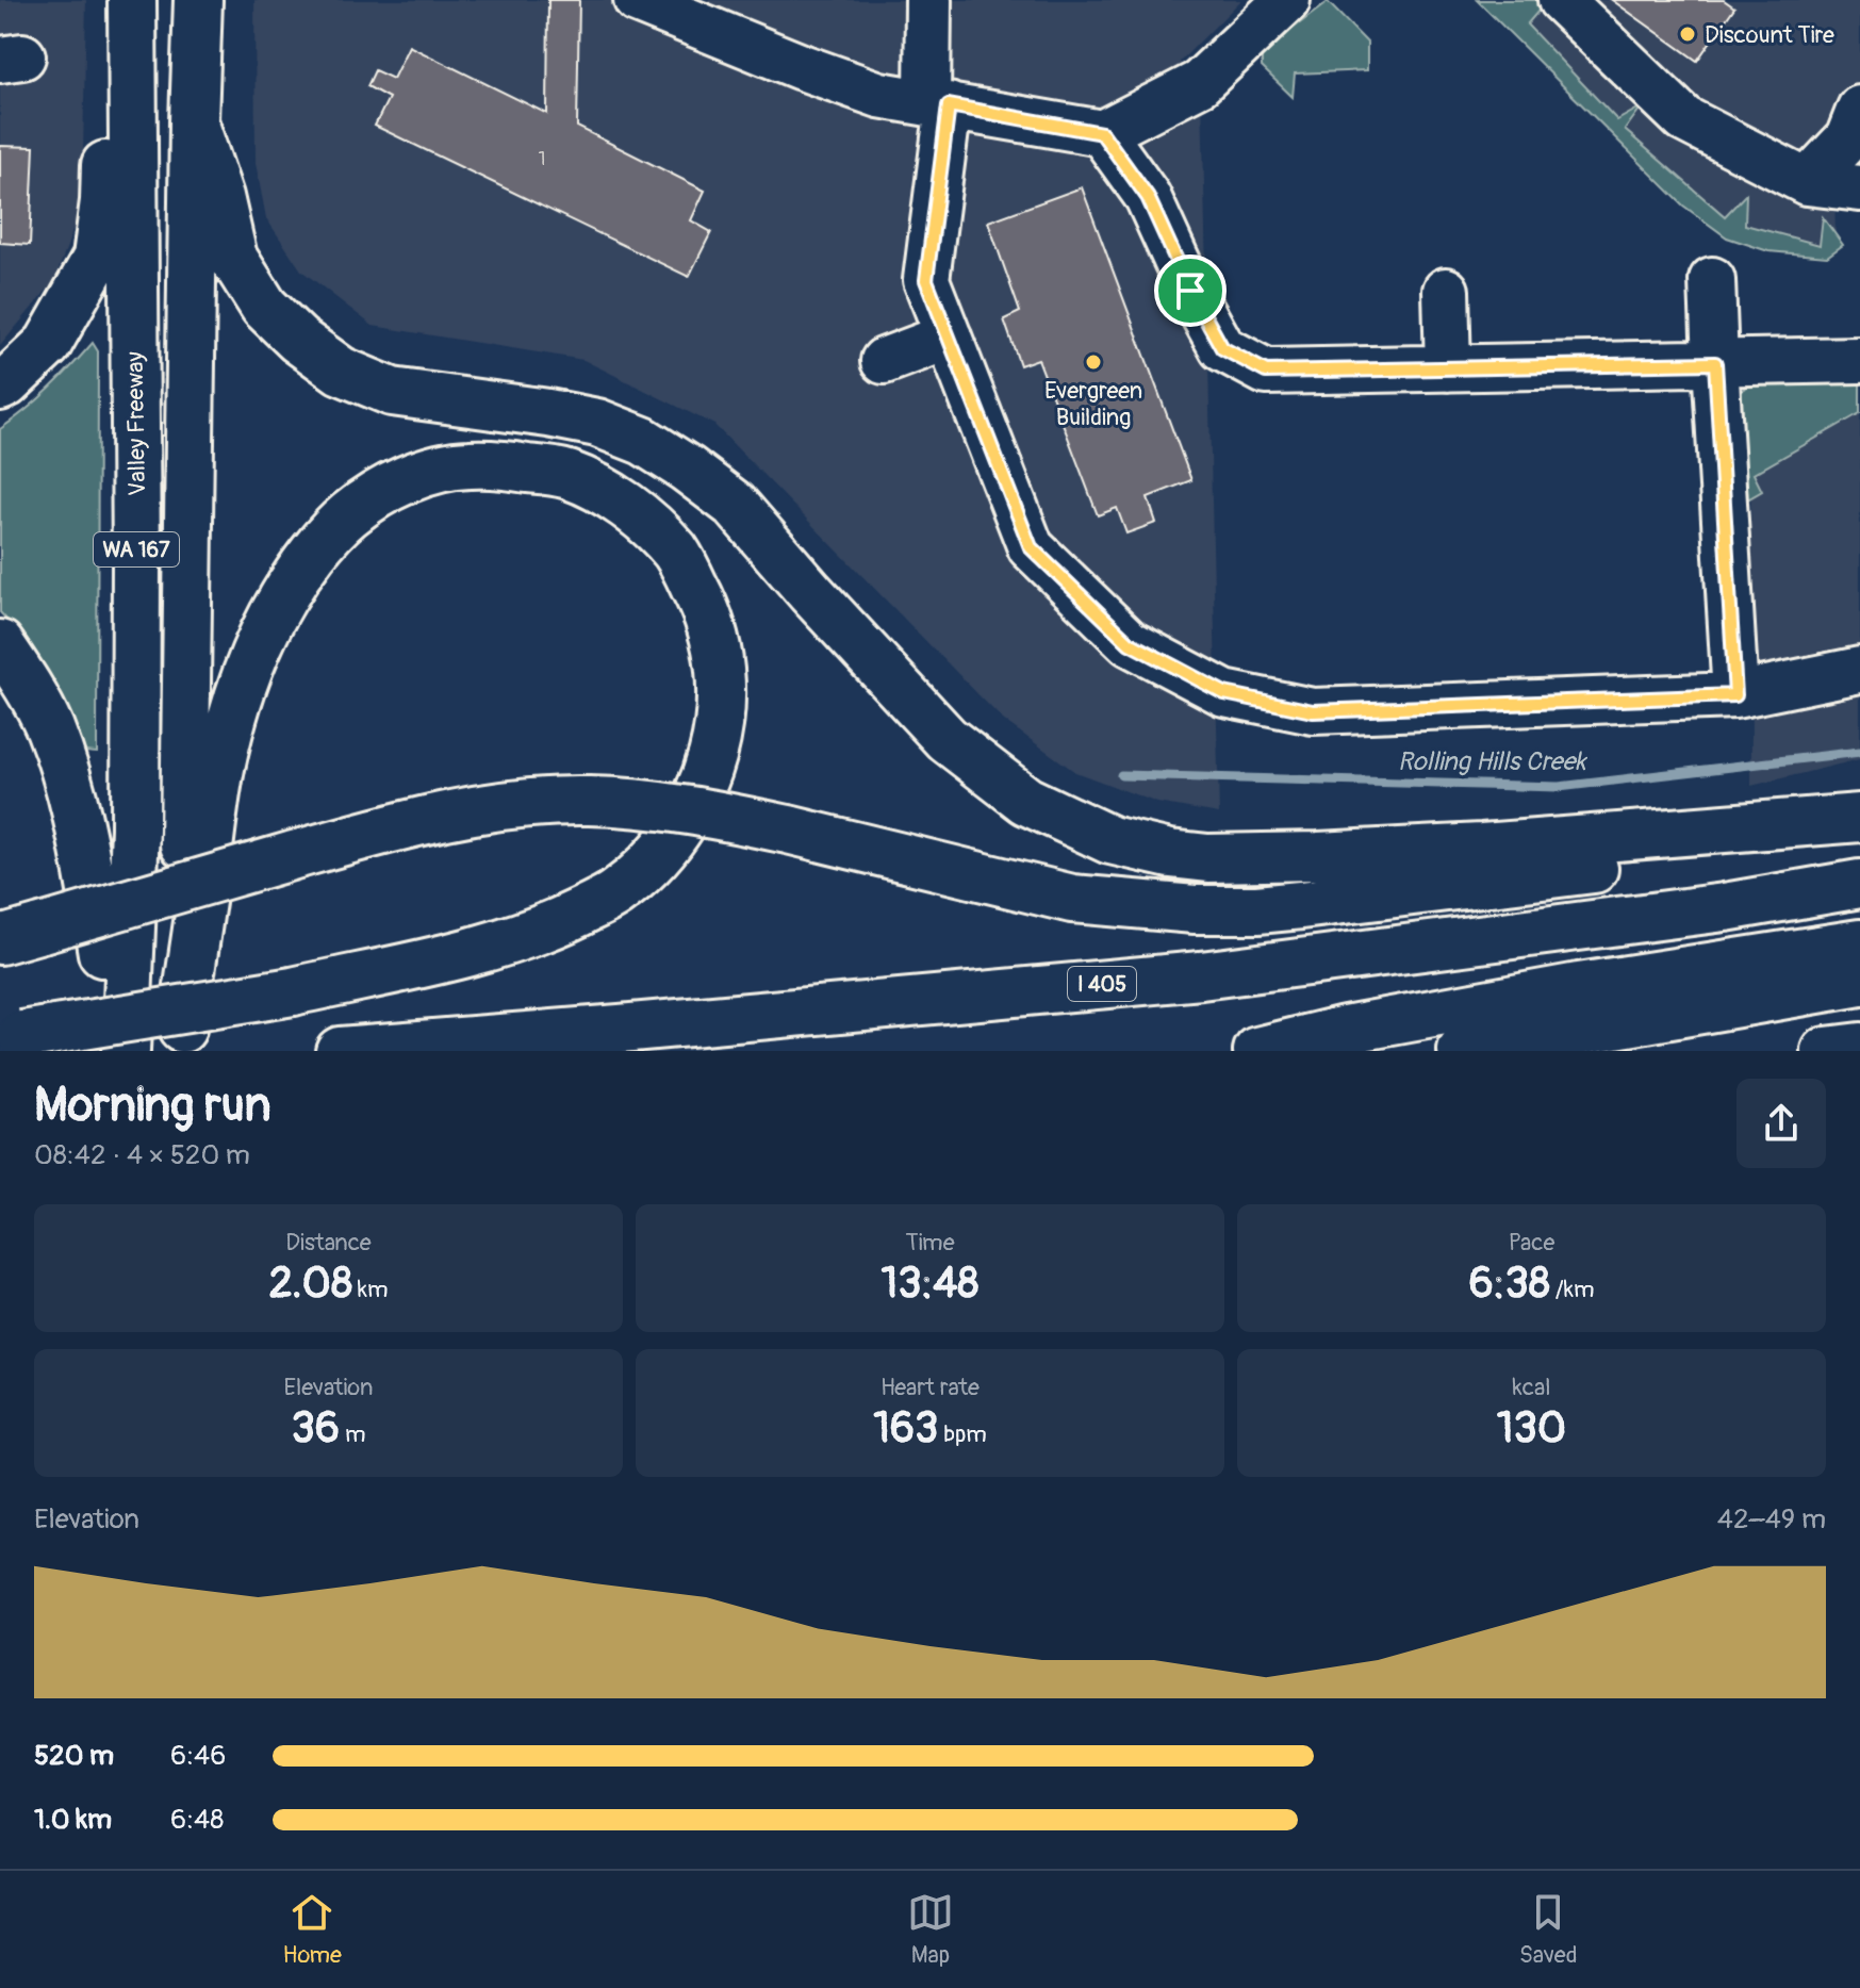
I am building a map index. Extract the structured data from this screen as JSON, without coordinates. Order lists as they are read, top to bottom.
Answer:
{
  "streets": {
    "highway": ["Valley Freeway", "WA 167", "I 405"]
  },
  "water": ["Rolling Hills Creek"],
  "places": ["Discount Tire", "Evergreen Building"],
  "house_numbers": ["1"],
  "page": {
    "heading": ["Morning run", "08:42 · 4 × 520 m"],
    "stats": [
      ["Distance", "2.08 km"],
      ["Time", "13:48"],
      ["Pace", "6:38 /km"],
      ["Elevation", "36 m"],
      ["Heart rate", "163 bpm"],
      ["kcal", "130"]
    ],
    "chart": ["Elevation", "42–49 m"],
    "list": [
      {
        "name": "520 m",
        "note": "6:46"
      },
      {
        "name": "1.0 km",
        "note": "6:48"
      }
    ],
    "tabs": ["Home", "Map", "Saved"]
  }
}
